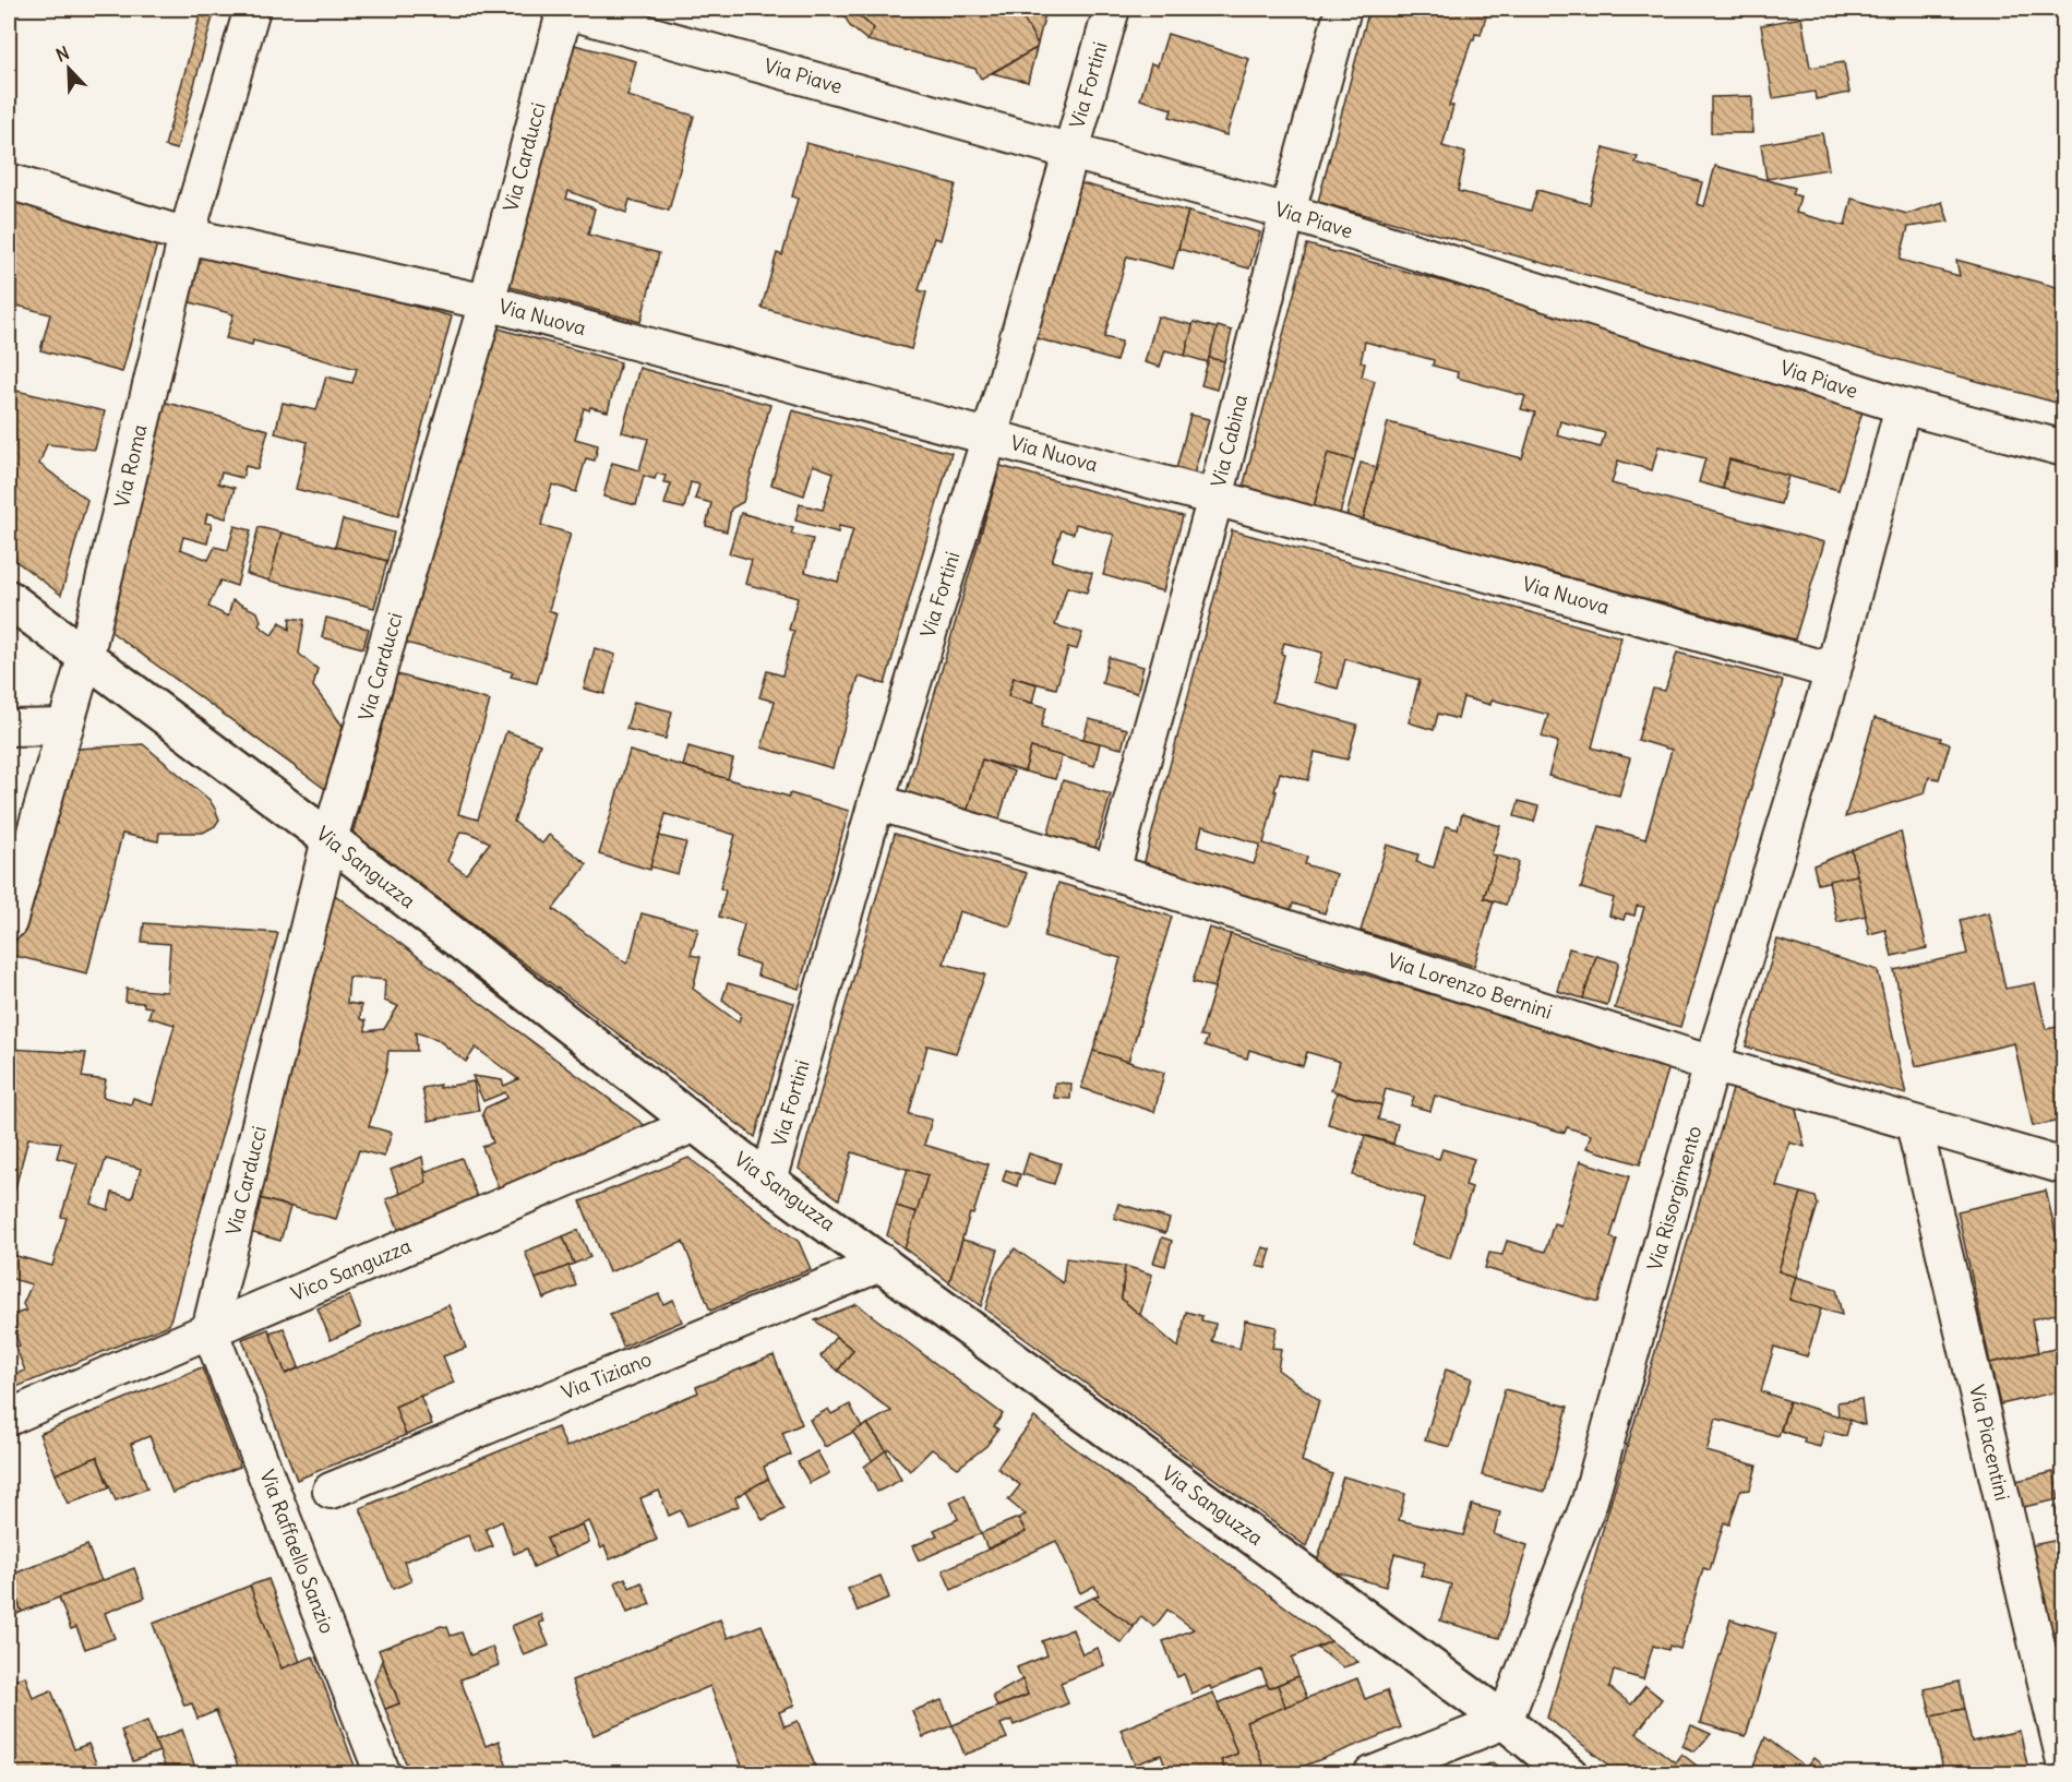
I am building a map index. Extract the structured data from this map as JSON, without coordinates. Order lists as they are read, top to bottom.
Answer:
{
  "streets": {
    "street": [
      "Via Piave",
      "Via Fortini",
      "Via Carducci",
      "Via Nuova",
      "Via Cabina",
      "Via Roma",
      "Via Sanguzza",
      "Via Lorenzo Bernini",
      "Via Risorgimento",
      "Vico Sanguzza",
      "Via Tiziano",
      "Via Piacentini",
      "Via Raffaello Sanzio"
    ]
  },
  "crossings": [
    ["Via Piave", "Via Fortini"],
    ["Via Piave", "Via Carducci"],
    ["Via Piave", "Via Cabina"],
    ["Via Fortini", "Via Nuova"],
    ["Via Fortini", "Via Sanguzza"],
    ["Via Fortini", "Via Lorenzo Bernini"],
    ["Via Carducci", "Via Nuova"],
    ["Via Carducci", "Via Sanguzza"],
    ["Via Carducci", "Vico Sanguzza"],
    ["Via Carducci", "Via Raffaello Sanzio"],
    ["Via Nuova", "Via Cabina"],
    ["Via Nuova", "Via Roma"],
    ["Via Nuova", "Via Risorgimento"],
    ["Via Cabina", "Via Lorenzo Bernini"],
    ["Via Roma", "Via Sanguzza"],
    ["Via Sanguzza", "Via Risorgimento"],
    ["Via Sanguzza", "Vico Sanguzza"],
    ["Via Sanguzza", "Via Tiziano"],
    ["Via Lorenzo Bernini", "Via Risorgimento"],
    ["Via Lorenzo Bernini", "Via Piacentini"],
    ["Vico Sanguzza", "Via Raffaello Sanzio"]
  ],
  "north": "top left"
}
